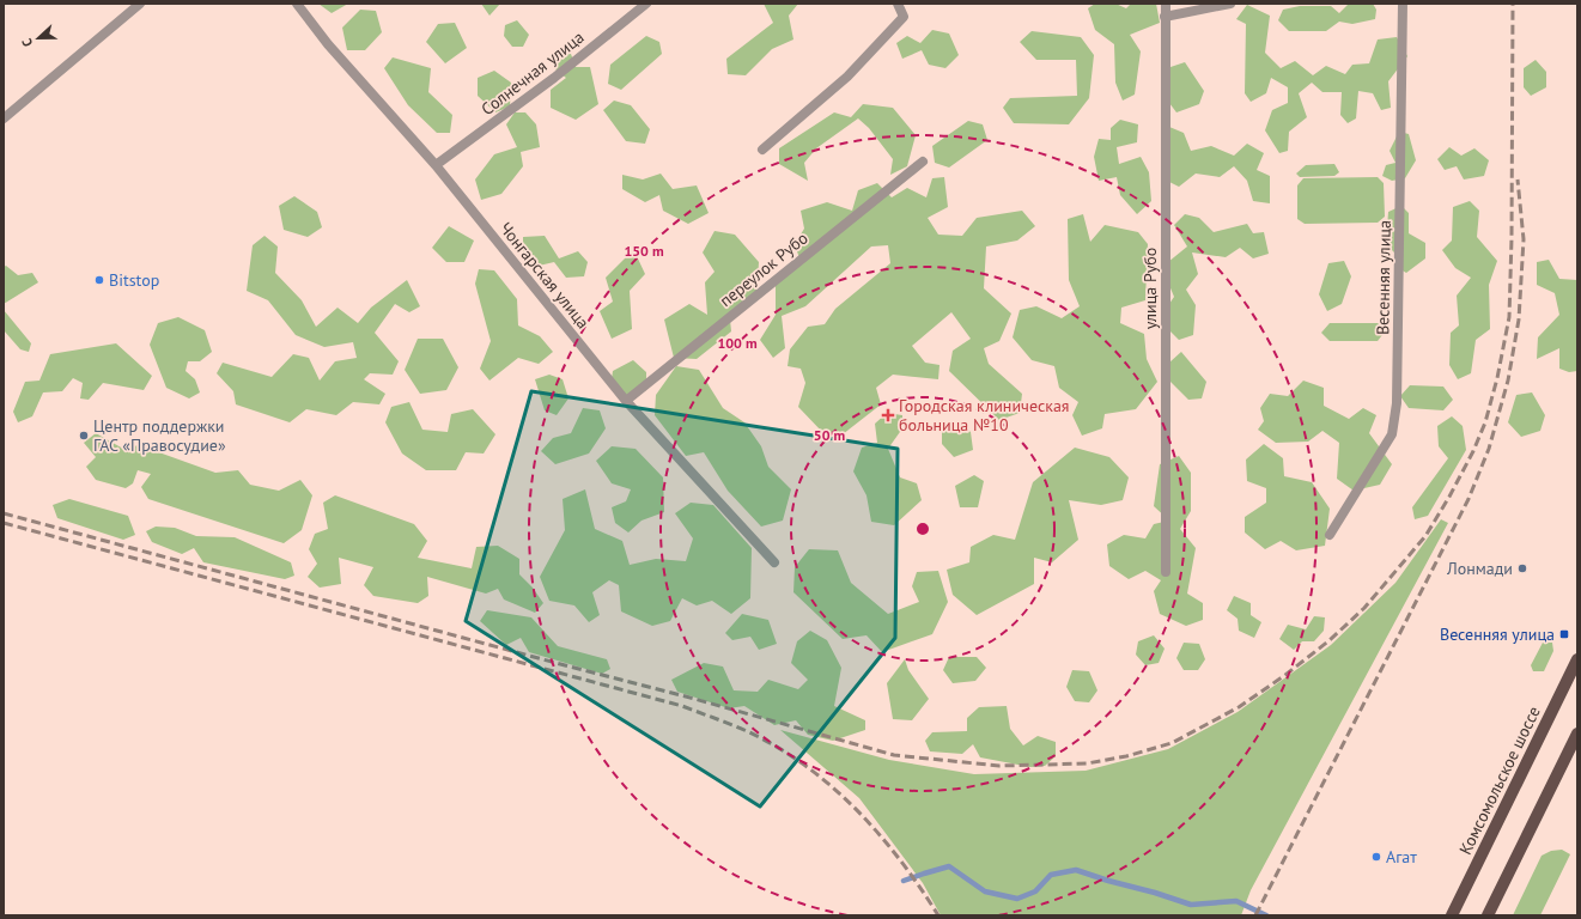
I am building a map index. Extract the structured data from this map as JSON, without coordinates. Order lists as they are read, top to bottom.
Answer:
{
  "streets": {
    "main road": ["Комсомольское шоссе"],
    "street": [
      "Солнечная улица",
      "переулок Рубо",
      "Чонгарская улица",
      "Весенняя улица",
      "улица Рубо"
    ]
  },
  "crossings": [
    ["Солнечная улица", "Чонгарская улица"],
    ["переулок Рубо", "Чонгарская улица"]
  ],
  "places": {
    "other": [
      "Bitstop",
      "Центр поддержки ГАС «Правосудие»",
      "Лонмади",
      "Агат"
    ],
    "health": ["Городская клиническая больница №10"],
    "transit": ["Весенняя улица"]
  },
  "north": "left",
  "rings": ["150 m", "100 m", "50 m"]
}
